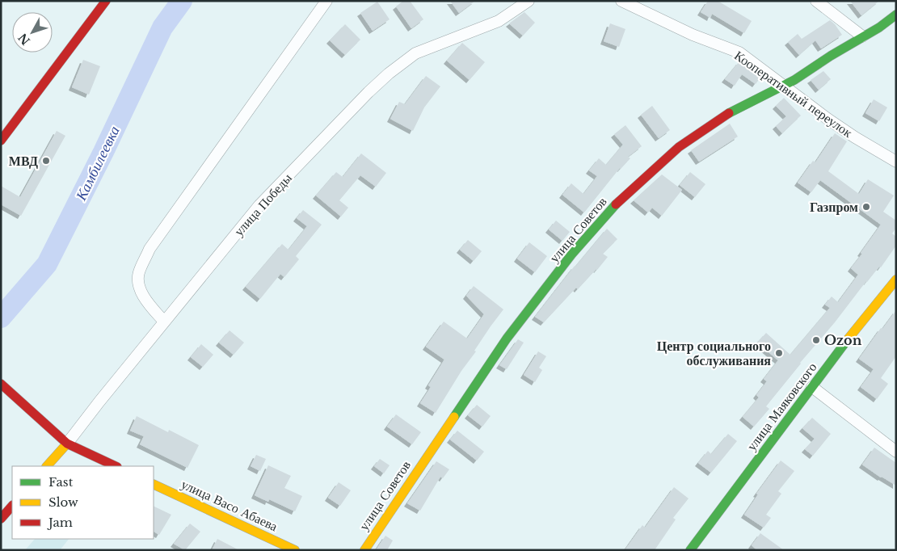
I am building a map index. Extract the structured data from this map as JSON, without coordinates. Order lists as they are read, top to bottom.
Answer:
{
  "streets": {
    "street": [
      "Кооперативный переулок",
      "улица Победы",
      "улица Советов",
      "улица Маяковского",
      "улица Васо Абаева"
    ]
  },
  "crossings": [
    ["Кооперативный переулок", "улица Советов"]
  ],
  "water": ["Камбилеевка"],
  "places": [
    "МВД",
    "Газпром",
    "Ozon",
    "Центр социального обслуживания"
  ],
  "legend": ["Fast", "Slow", "Jam"],
  "north": "bottom left"
}
